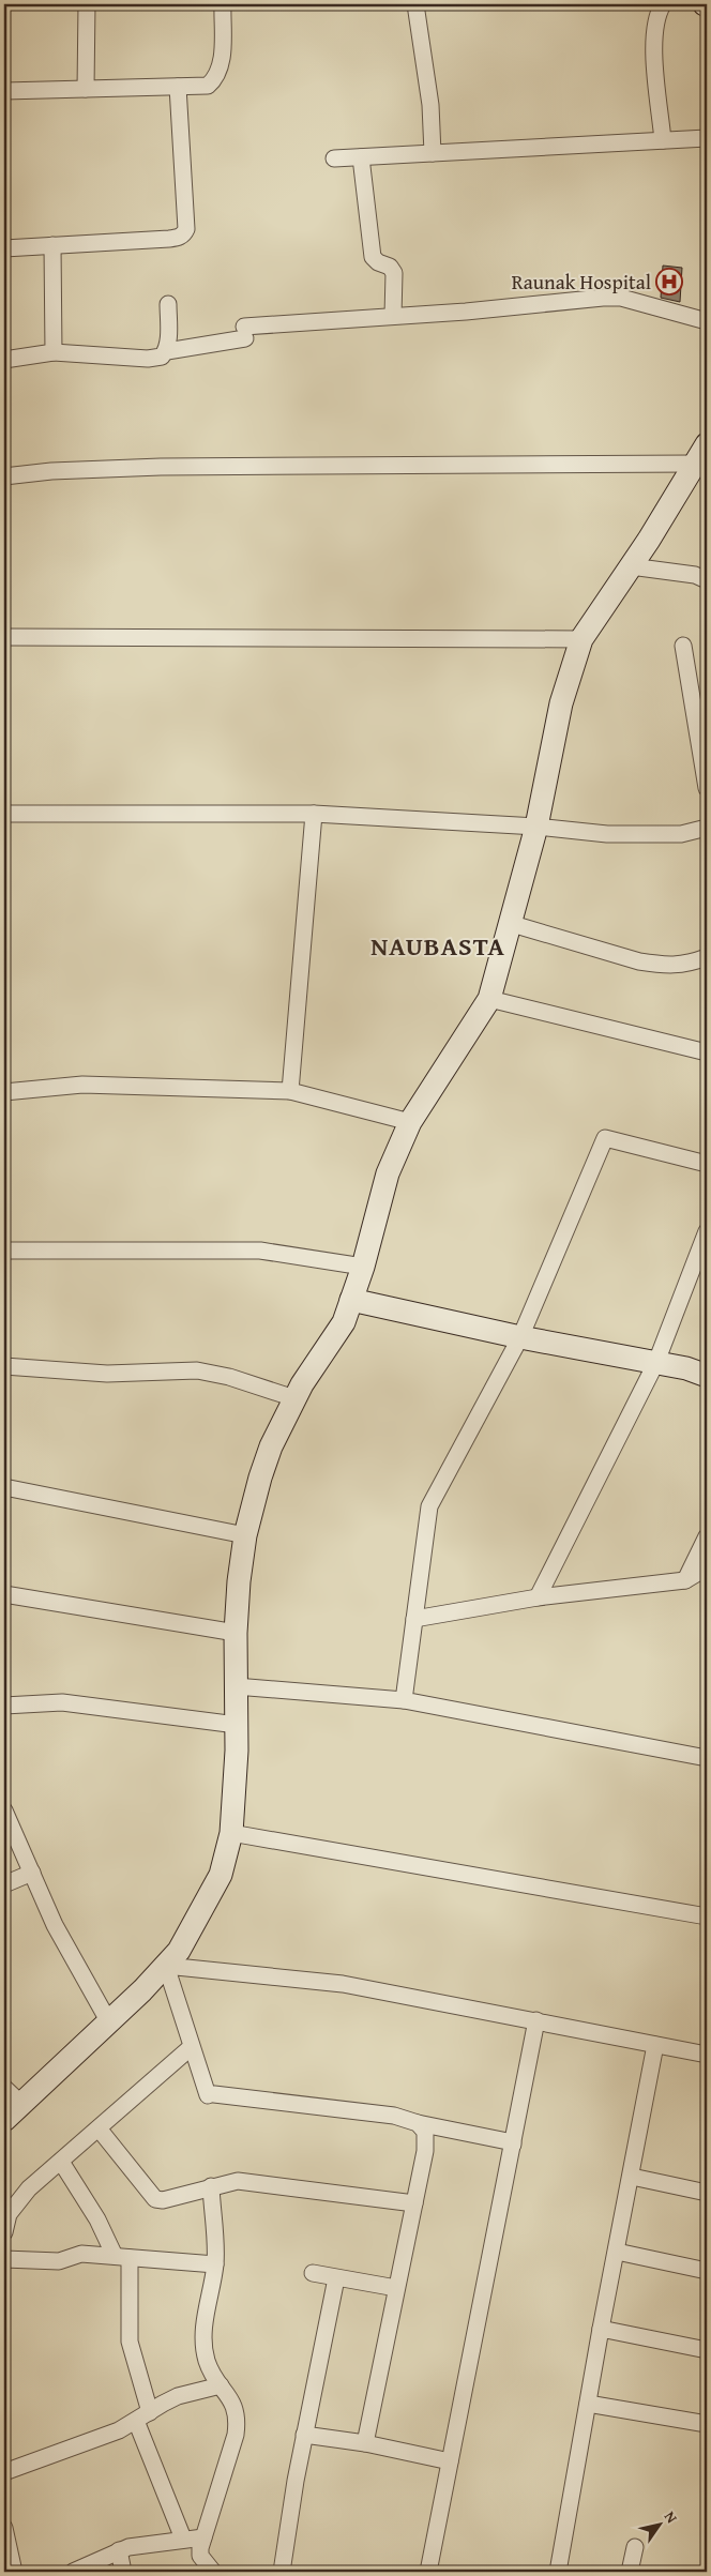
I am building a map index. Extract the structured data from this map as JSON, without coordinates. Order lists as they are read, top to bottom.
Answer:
{
  "districts": ["NAUBASTA"],
  "places": {
    "hospital": ["Raunak Hospital"]
  },
  "north": "top right"
}
